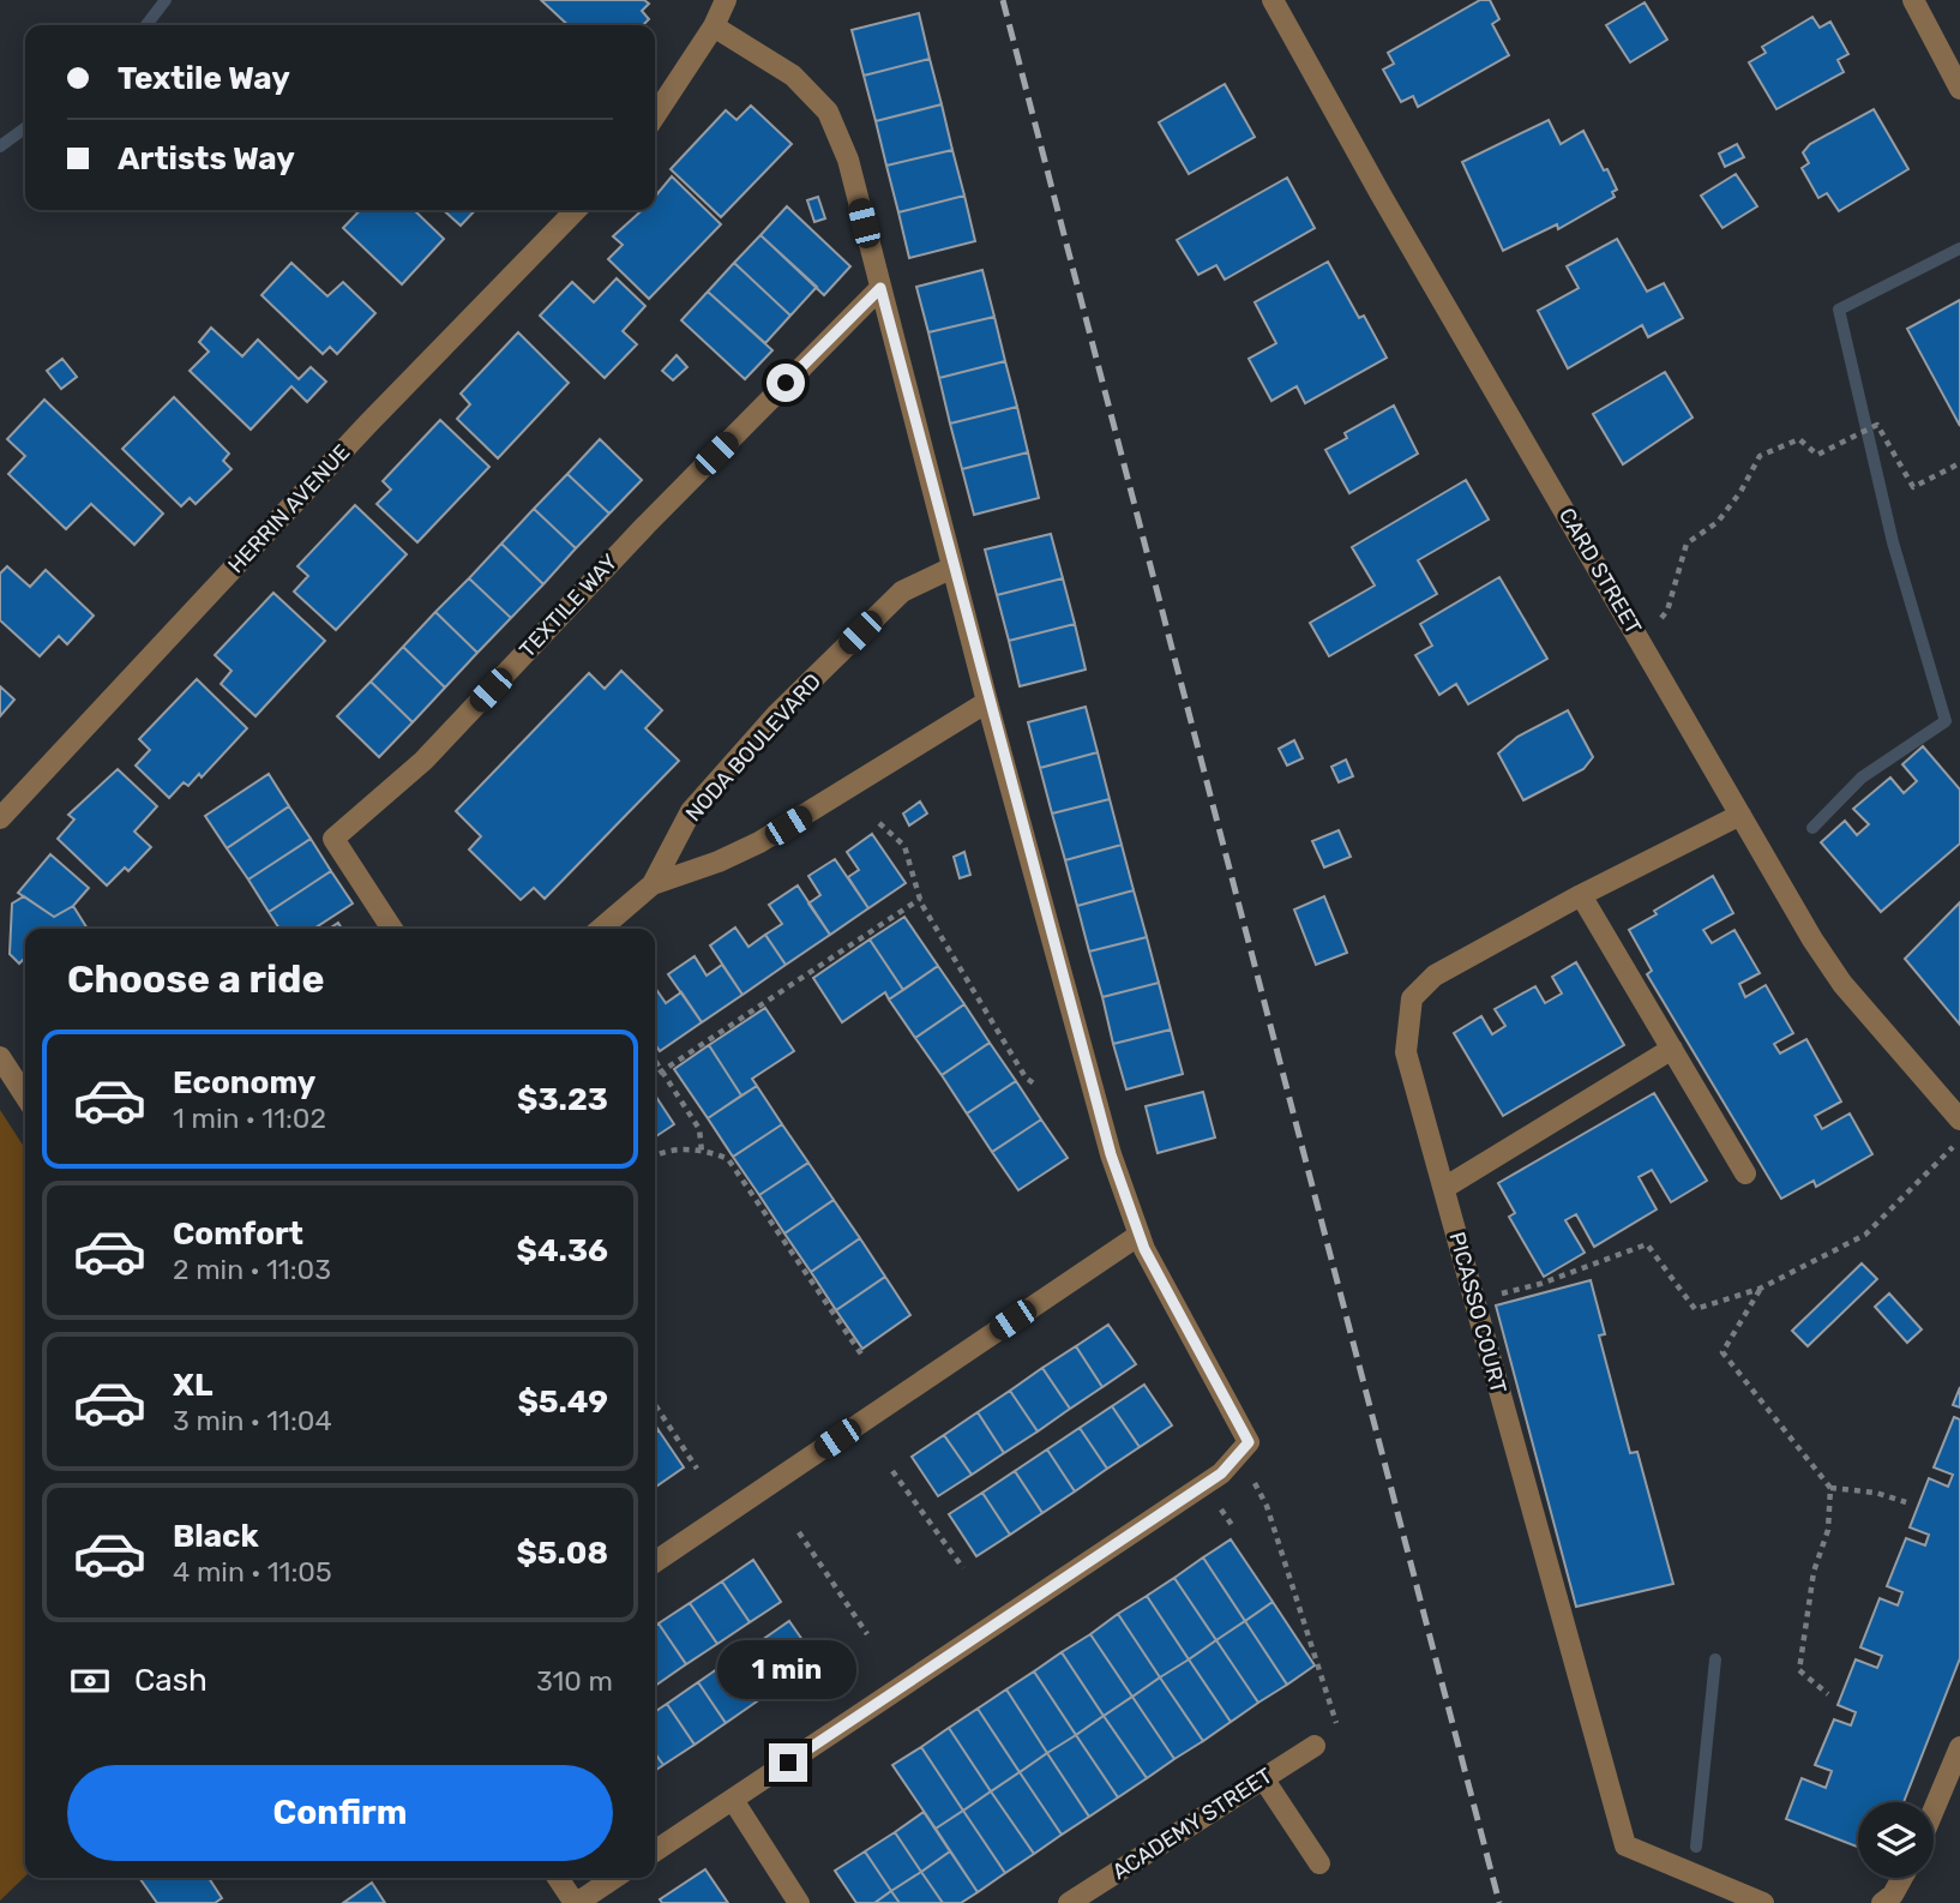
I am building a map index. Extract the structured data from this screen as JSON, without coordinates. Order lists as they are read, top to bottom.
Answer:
{
  "streets": {
    "street": [
      "HERRIN AVENUE",
      "CARD STREET",
      "TEXTILE WAY",
      "NODA BOULEVARD",
      "PICASSO COURT",
      "ACADEMY STREET"
    ]
  },
  "crossings": [
    ["CARD STREET", "PICASSO COURT"]
  ],
  "page": {
    "banner": ["Textile Way", "Artists Way"],
    "heading": "Choose a ride",
    "list": [
      {
        "name": "Economy",
        "note": "1 min · 11:02",
        "value": "$3.23"
      },
      {
        "name": "Comfort",
        "note": "2 min · 11:03",
        "value": "$4.36"
      },
      {
        "name": "XL",
        "note": "3 min · 11:04",
        "value": "$5.49"
      },
      {
        "name": "Black",
        "note": "4 min · 11:05",
        "value": "$5.08"
      }
    ],
    "pay": ["Cash", "310 m"],
    "bubble": "1 min",
    "buttons": "Confirm"
  }
}
